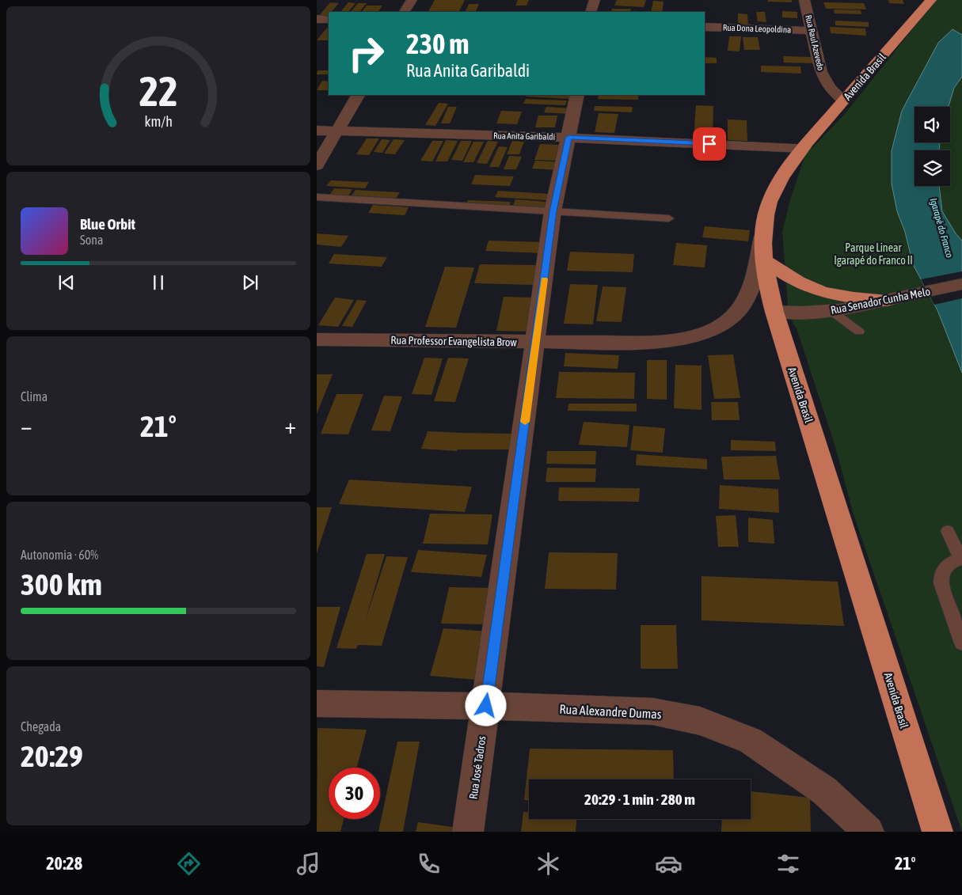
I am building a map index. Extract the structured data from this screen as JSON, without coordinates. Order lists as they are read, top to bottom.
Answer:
{
  "streets": {
    "highway": ["Avenida Brasil"],
    "street": [
      "Rua Dona Leopoldina",
      "Rua Raul Azevedo",
      "Rua Anita Garibaldi",
      "Rua Senador Cunha Melo",
      "Rua Professor Evangelista Brow",
      "Rua Alexandre Dumas",
      "Rua José Tadros"
    ]
  },
  "crossings": [
    ["Rua Dona Leopoldina", "Rua Raul Azevedo"],
    ["Rua Raul Azevedo", "Avenida Brasil"],
    ["Avenida Brasil", "Rua Anita Garibaldi"],
    ["Avenida Brasil", "Rua Senador Cunha Melo"],
    ["Avenida Brasil", "Rua Professor Evangelista Brow"],
    ["Rua Anita Garibaldi", "Rua José Tadros"],
    ["Rua Professor Evangelista Brow", "Rua José Tadros"],
    ["Rua Alexandre Dumas", "Rua José Tadros"]
  ],
  "water": ["Igarapé do Franco"],
  "parks": ["Parque Linear Igarapé do Franco II"],
  "page": {
    "turn": ["230 m", "Rua Anita Garibaldi"],
    "song": ["Blue Orbit", "Sona"],
    "tile": [
      "Clima",
      ["Autonomia · 60%", "300 km"],
      ["Chegada", "20:29"]
    ],
    "heat": ["−", "21°", "+"],
    "limit": "30",
    "trip": "20:29 · 1 min · 280 m",
    "tabs": ["20:28", "21°"],
    "gauge": ["22", "km/h"]
  }
}
